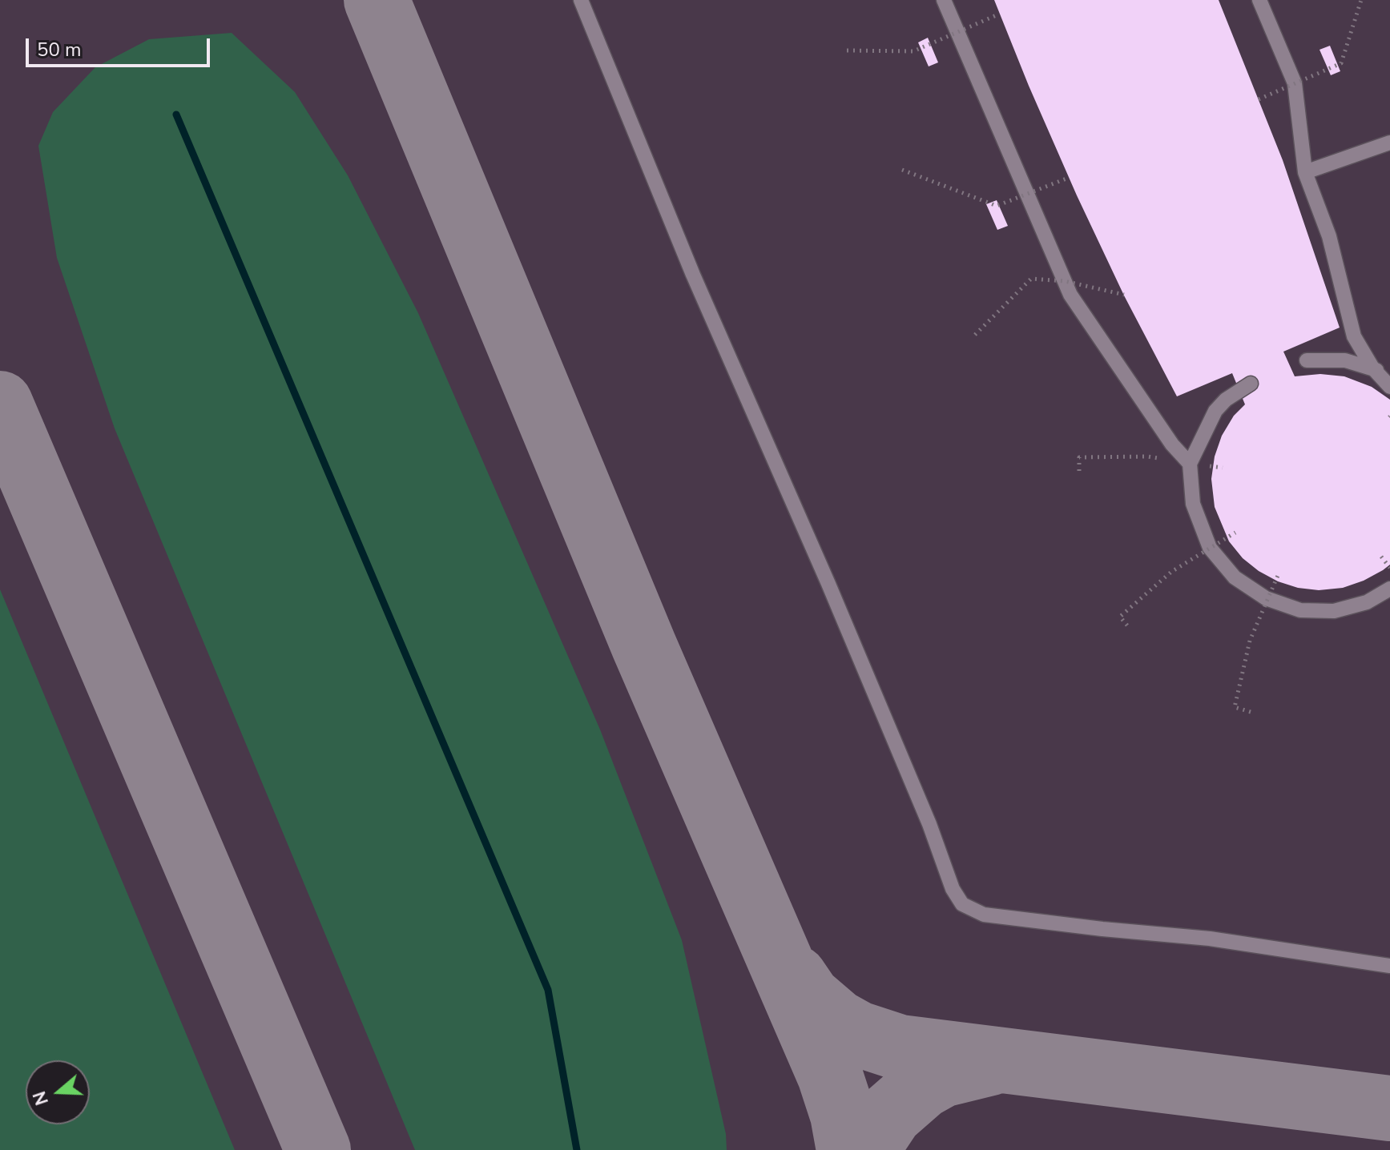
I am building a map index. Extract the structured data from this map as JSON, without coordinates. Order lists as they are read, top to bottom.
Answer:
{
  "scale_bar": "50 m",
  "north": "left"
}
